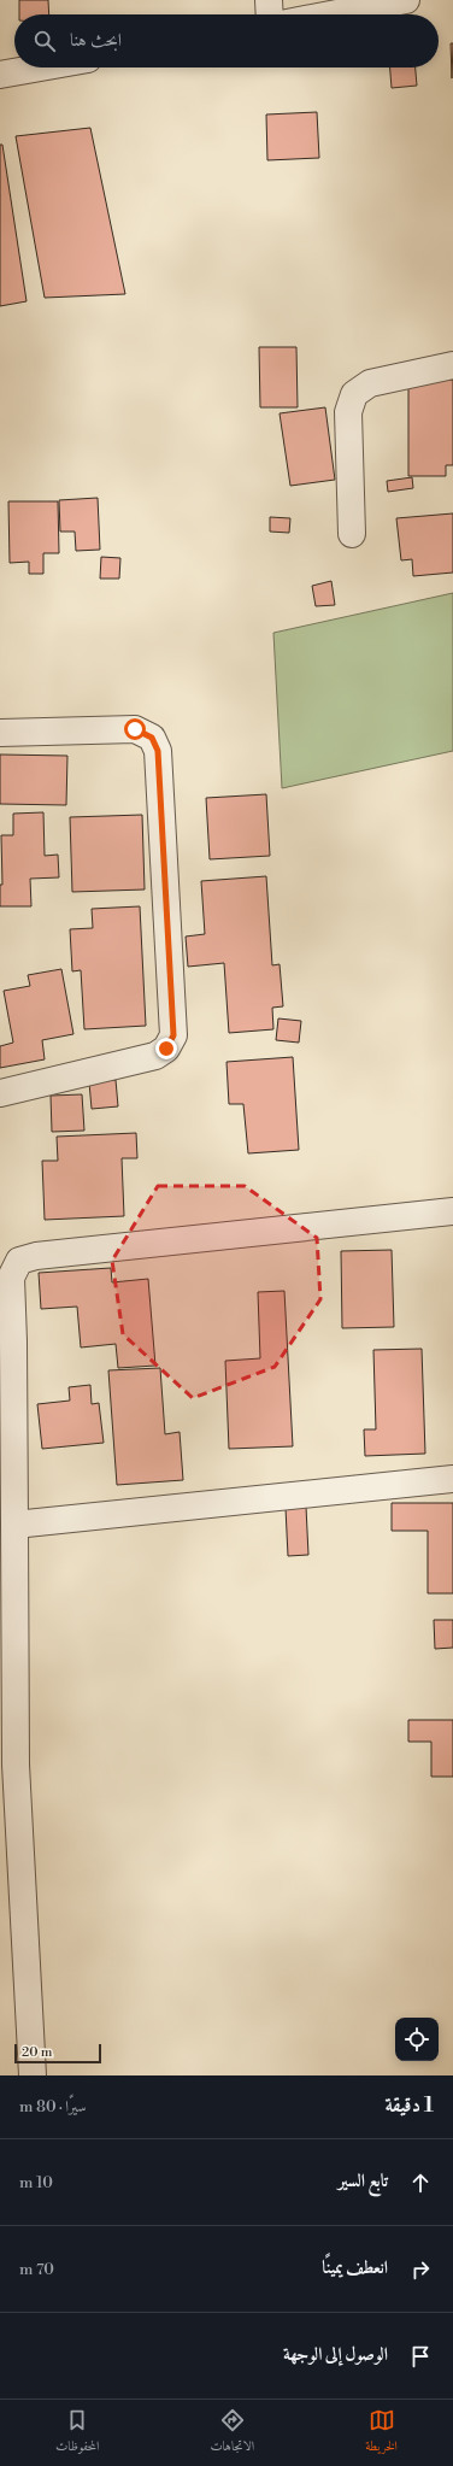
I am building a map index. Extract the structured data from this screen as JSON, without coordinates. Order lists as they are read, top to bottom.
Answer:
{
  "scale_bar": "20 m",
  "page": {
    "search": "ابحث هنا",
    "scale": "20 m",
    "heading": ["1 دقيقة", "سيرًا · 80 m"],
    "list": [
      ["تابع السير", "10 m"],
      ["انعطف يمينًا", "70 m"],
      "الوصول إلى الوجهة"
    ],
    "nav": ["الخريطة", "الاتجاهات", "المحفوظات"]
  }
}
